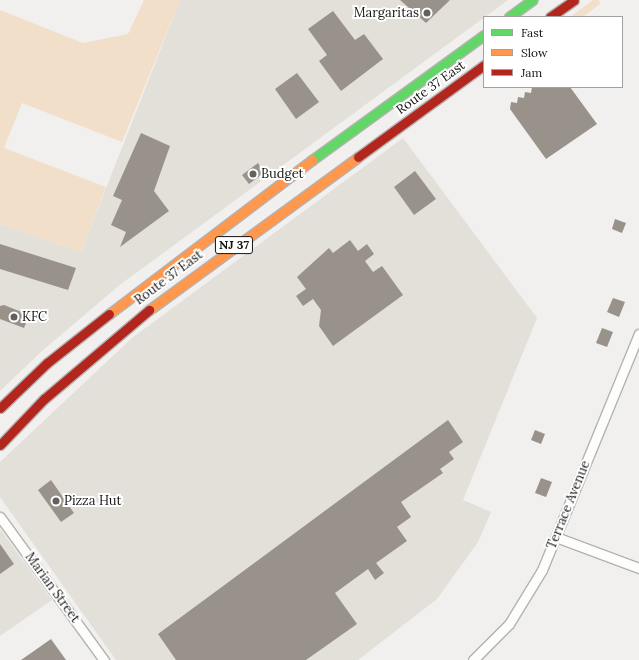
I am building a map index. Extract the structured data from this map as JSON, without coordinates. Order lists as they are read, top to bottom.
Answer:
{
  "streets": {
    "highway": ["Route 37 East", "NJ 37"],
    "street": ["Terrace Avenue", "Marian Street"]
  },
  "places": [
    "Margaritas",
    "Budget",
    "KFC",
    "Pizza Hut"
  ],
  "legend": ["Fast", "Slow", "Jam"]
}
